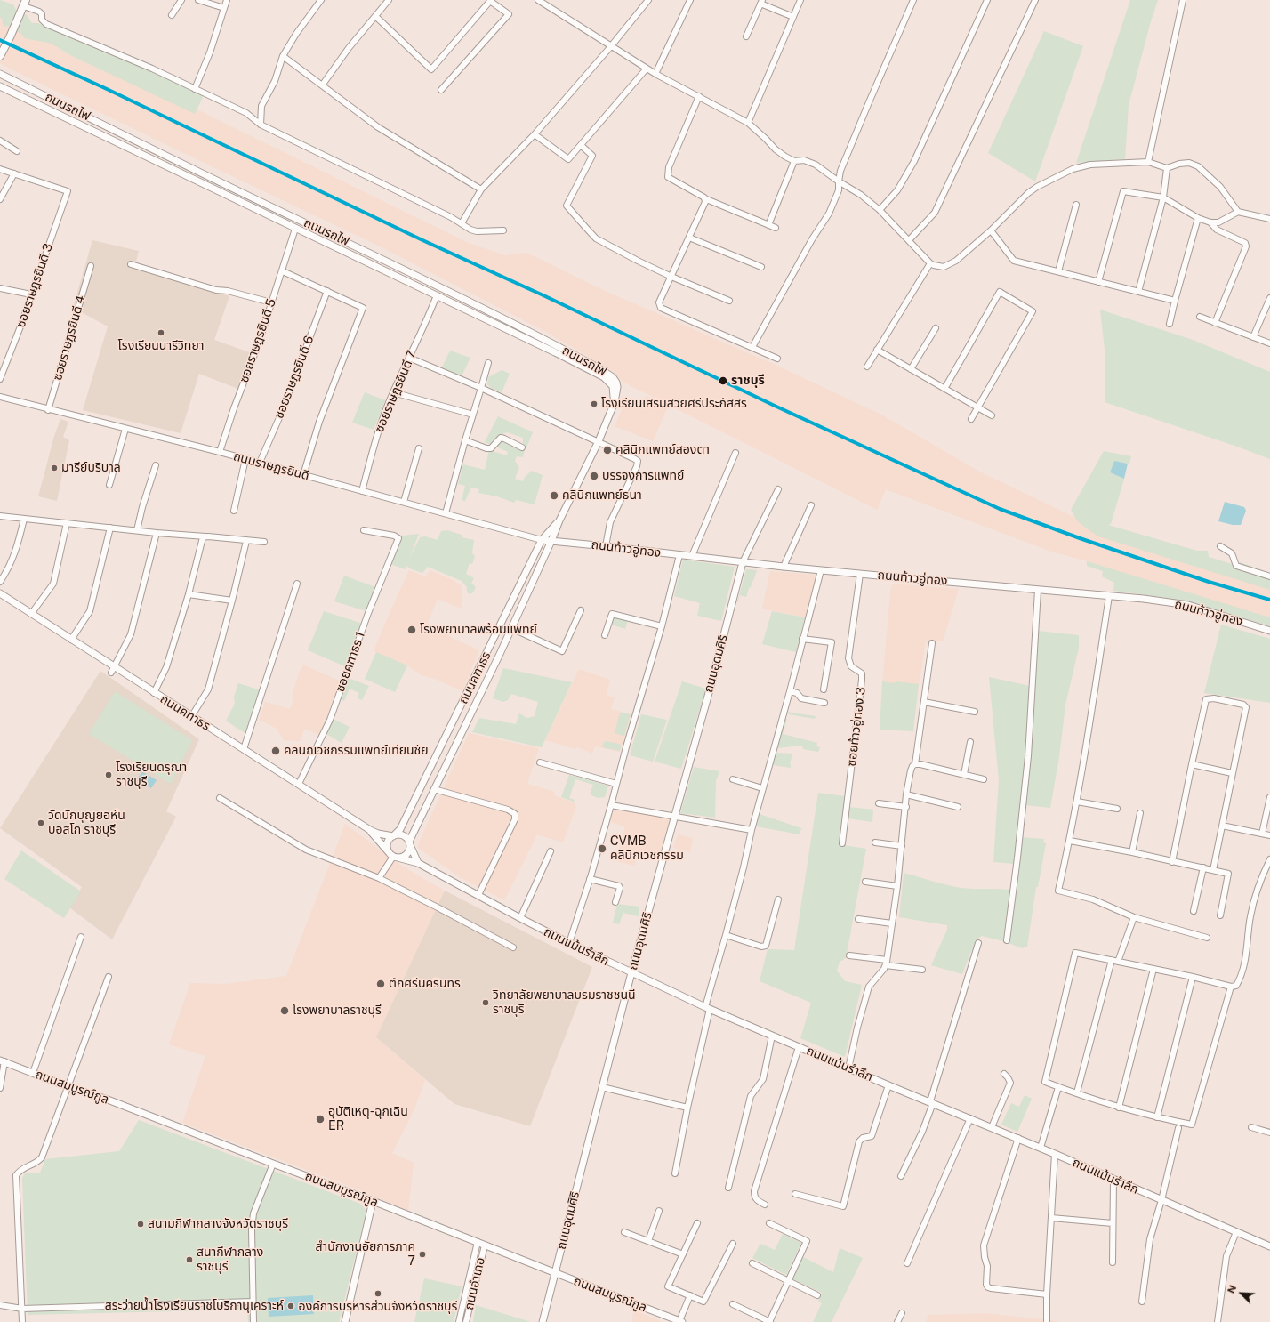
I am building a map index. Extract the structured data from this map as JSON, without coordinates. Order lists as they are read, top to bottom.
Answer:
{
  "streets": {
    "street": [
      "ถนนรถไฟ",
      "ซอยราษฎรยินดี 3",
      "ซอยราษฎรยินดี 4",
      "ซอยราษฎรยินดี 5",
      "ซอยราษฎรยินดี 6",
      "ซอยราษฎรยินดี 7",
      "ถนนราษฎรยินดี",
      "ถนนท้าวอู่ทอง",
      "ซอยคฑาธร 1",
      "ถนนอุดมศิริ",
      "ถนนคฑาธร",
      "ซอยท้าวอู่ทอง 3",
      "ถนนแม้นรำลึก",
      "ถนนสมบูรณ์กูล",
      "ถนนอำเภอ"
    ]
  },
  "crossings": [
    ["ถนนรถไฟ", "ซอยราษฎรยินดี 5"],
    ["ถนนรถไฟ", "ซอยราษฎรยินดี 7"],
    ["ถนนรถไฟ", "ถนนคฑาธร"],
    ["ซอยราษฎรยินดี 4", "ถนนราษฎรยินดี"],
    ["ซอยราษฎรยินดี 5", "ถนนราษฎรยินดี"],
    ["ซอยราษฎรยินดี 6", "ถนนราษฎรยินดี"],
    ["ซอยราษฎรยินดี 7", "ถนนราษฎรยินดี"],
    ["ถนนราษฎรยินดี", "ถนนท้าวอู่ทอง"],
    ["ถนนราษฎรยินดี", "ถนนคฑาธร"],
    ["ถนนท้าวอู่ทอง", "ถนนอุดมศิริ"],
    ["ถนนท้าวอู่ทอง", "ถนนคฑาธร"],
    ["ถนนท้าวอู่ทอง", "ซอยท้าวอู่ทอง 3"],
    ["ซอยคฑาธร 1", "ถนนคฑาธร"],
    ["ถนนอุดมศิริ", "ถนนแม้นรำลึก"],
    ["ถนนอุดมศิริ", "ถนนสมบูรณ์กูล"],
    ["ถนนคฑาธร", "ถนนแม้นรำลึก"],
    ["ถนนสมบูรณ์กูล", "ถนนอำเภอ"]
  ],
  "places": [
    "โรงเรียนนารีวิทยา",
    "ราชบุรี",
    "โรงเรียนเสริมสวยศรีประภัสสร",
    "คลินิกแพทย์สองตา",
    "มารีย์บริบาล",
    "บรรจงการแพทย์",
    "คลินิกแพทย์ธนา",
    "โรงพยาบาลพร้อมแพทย์",
    "คลินิกเวชกรรมแพทย์เทียนชัย",
    "โรงเรียนดรุณา ราชบุรี",
    "วัดนักบุญยอห์น บอสโก ราชบุรี",
    "CVMB คลีนิกเวชกรรม",
    "ตึกศรีนครินทร",
    "วิทยาลัยพยาบาลบรมราชชนนี ราชบุรี",
    "โรงพยาบาลราชบุรี",
    "อุบัติเหตุ-ฉุกเฉิน ER",
    "สนามกีฬากลางจังหวัดราชบุรี",
    "สำนักงานอัยการภาค 7",
    "สนากีฬากลาง ราชบุรี",
    "องค์การบริหารส่วนจังหวัดราชบุรี",
    "สระว่ายน้ำโรงเรียนราชโบริกานุเคราะห์"
  ],
  "north": "top left"
}
